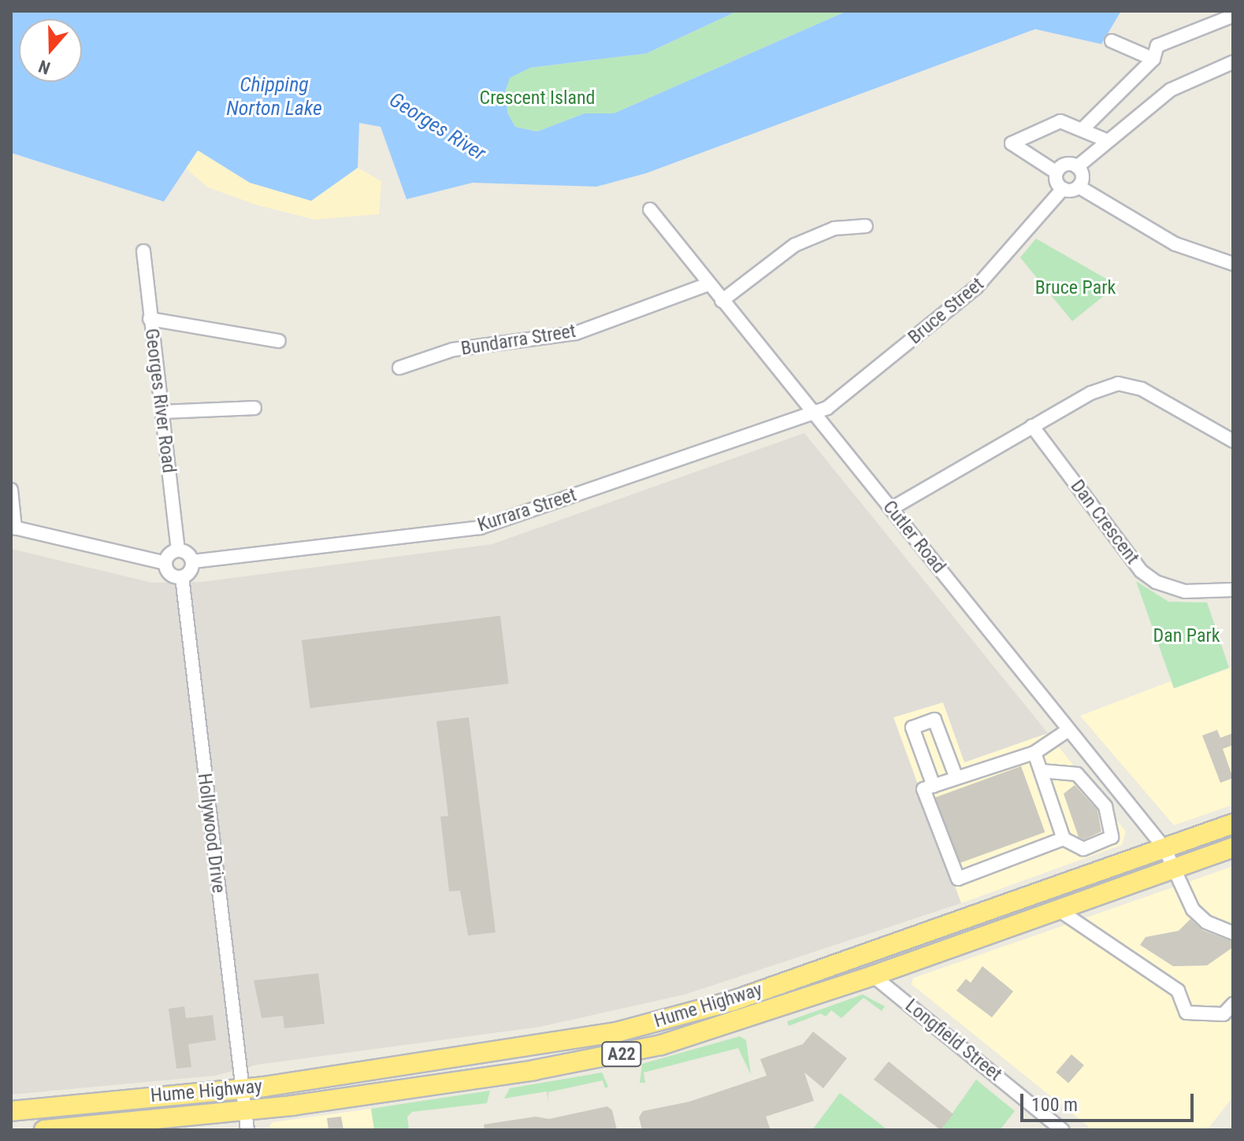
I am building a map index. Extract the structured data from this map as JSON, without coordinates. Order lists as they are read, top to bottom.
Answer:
{
  "streets": {
    "highway": ["Hume Highway", "A22"],
    "street": [
      "Bruce Street",
      "Bundarra Street",
      "Georges River Road",
      "Kurrara Street",
      "Dan Crescent",
      "Cutler Road",
      "Hollywood Drive",
      "Longfield Street"
    ]
  },
  "crossings": [
    ["Bruce Street", "Kurrara Street"],
    ["Bruce Street", "Cutler Road"],
    ["Bundarra Street", "Cutler Road"],
    ["Georges River Road", "Kurrara Street"],
    ["Georges River Road", "Hollywood Drive"],
    ["Kurrara Street", "Cutler Road"],
    ["Kurrara Street", "Hollywood Drive"],
    ["Cutler Road", "Hume Highway"],
    ["Hollywood Drive", "Hume Highway"],
    ["Hume Highway", "Longfield Street"]
  ],
  "water": ["Chipping Norton Lake", "Georges River"],
  "parks": ["Crescent Island", "Bruce Park", "Dan Park"],
  "scale_bar": "100 m",
  "north": "bottom"
}
